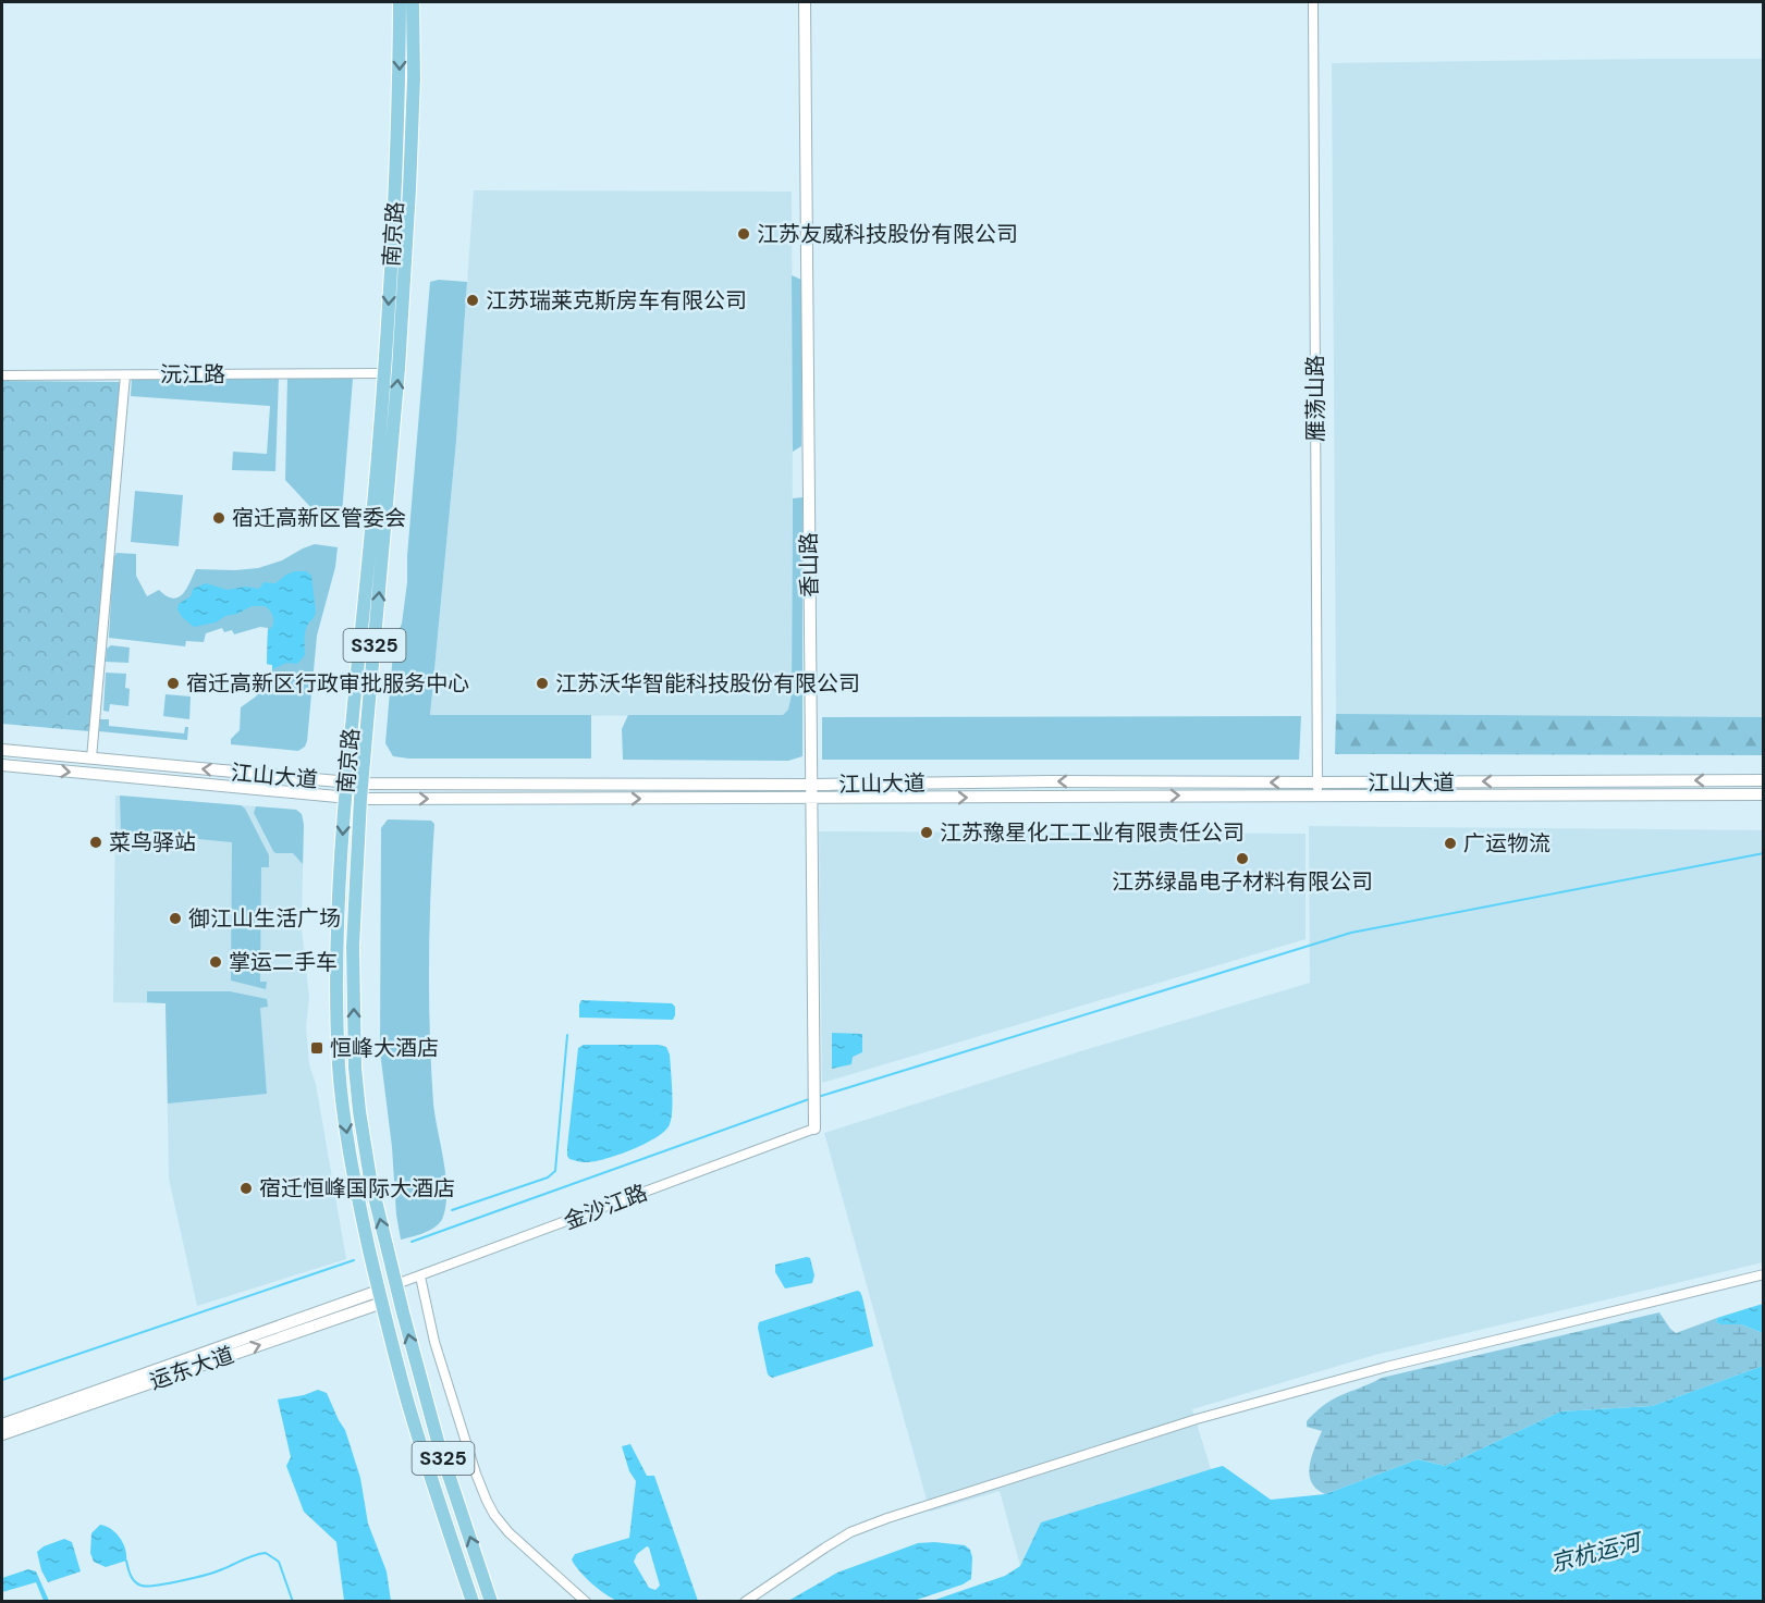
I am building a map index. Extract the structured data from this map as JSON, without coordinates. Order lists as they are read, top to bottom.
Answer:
{
  "streets": {
    "main road": ["南京路", "S325"],
    "street": [
      "沅江路",
      "雁荡山路",
      "香山路",
      "江山大道",
      "金沙江路",
      "运东大道"
    ]
  },
  "crossings": [
    ["南京路", "沅江路"],
    ["南京路", "江山大道"],
    ["南京路", "金沙江路"],
    ["南京路", "运东大道"],
    ["雁荡山路", "江山大道"],
    ["香山路", "江山大道"],
    ["香山路", "金沙江路"]
  ],
  "water": ["京杭运河"],
  "places": {
    "other": [
      "江苏友威科技股份有限公司",
      "江苏瑞莱克斯房车有限公司",
      "宿迁高新区管委会",
      "宿迁高新区行政审批服务中心",
      "江苏沃华智能科技股份有限公司",
      "江苏豫星化工工业有限责任公司",
      "菜鸟驿站",
      "广运物流",
      "江苏绿晶电子材料有限公司",
      "御江山生活广场",
      "掌运二手车",
      "宿迁恒峰国际大酒店"
    ],
    "transit": ["恒峰大酒店"]
  }
}
